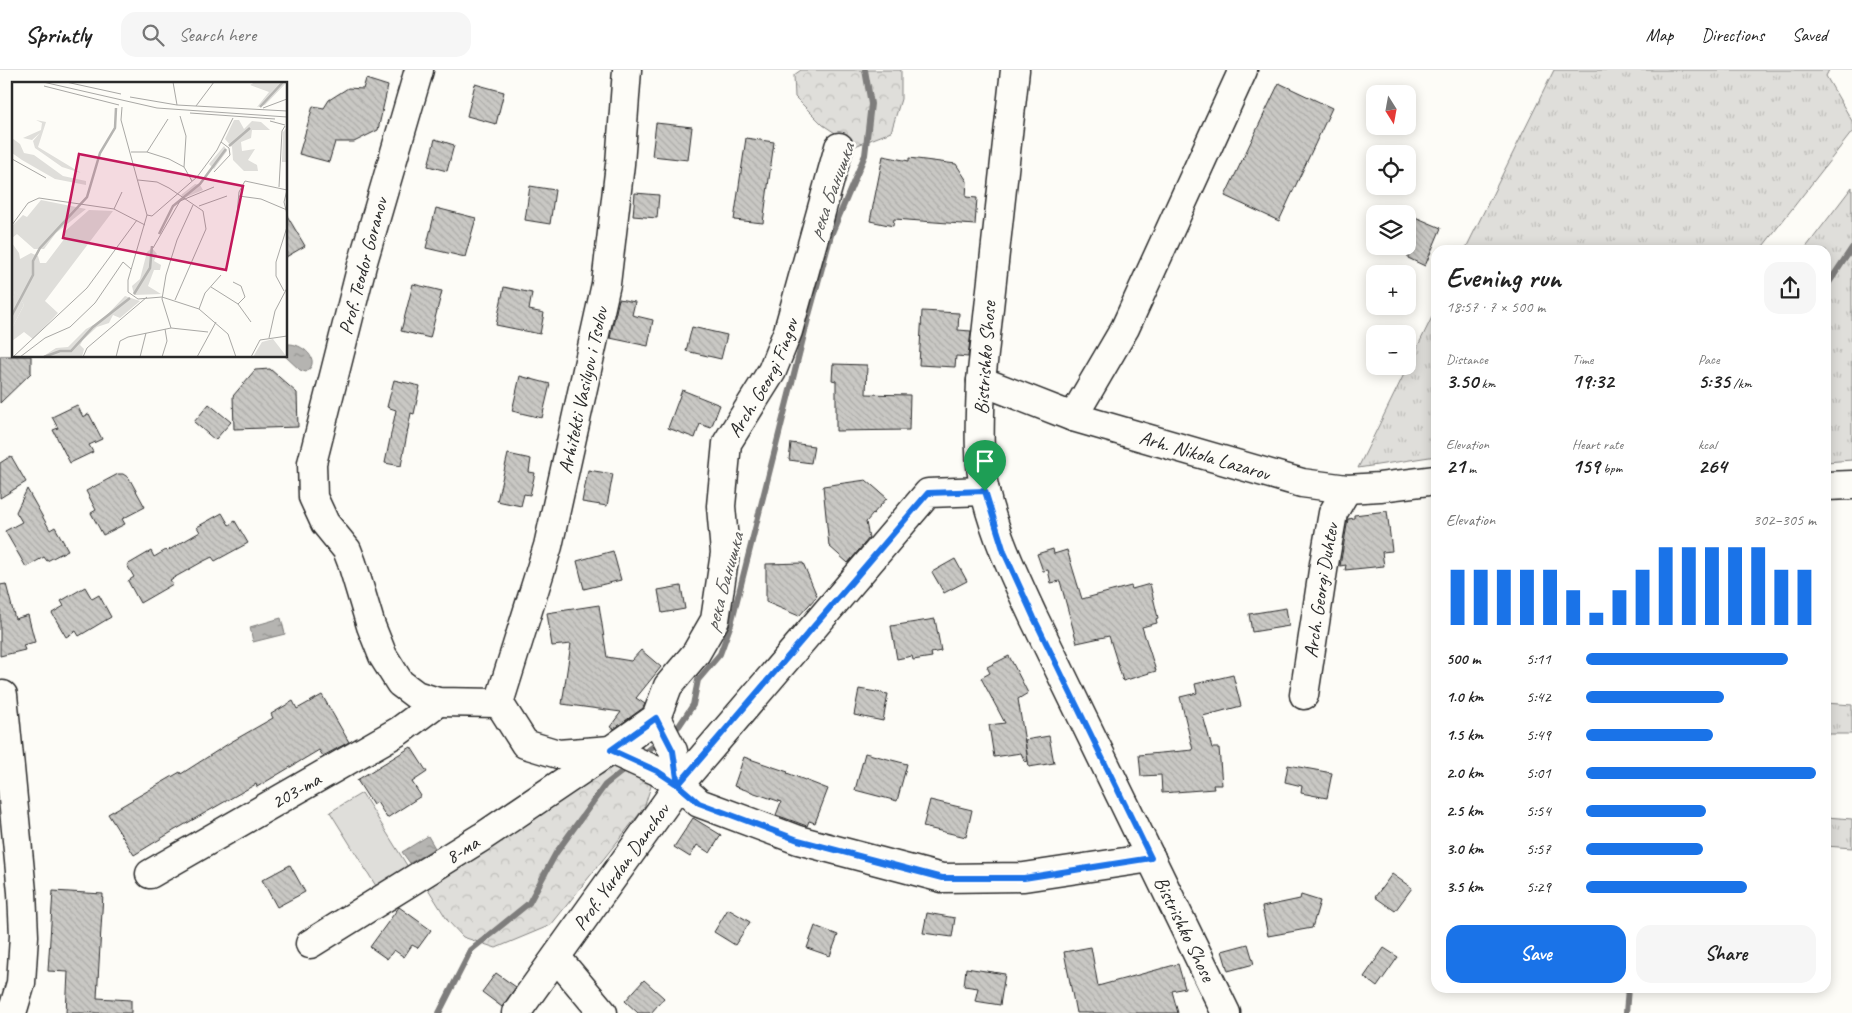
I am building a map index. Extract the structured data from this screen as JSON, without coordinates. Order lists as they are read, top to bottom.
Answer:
{
  "streets": {
    "street": [
      "Prof. Teodor Goranov",
      "Bistrishko Shose",
      "Arch. Georgi Fingov",
      "Arhitekti Vasilyov i Tsolov",
      "Arh. Nikola Lazarov",
      "Arch. Georgi Duhtev",
      "203-та",
      "8-ма",
      "Prof. Yurdan Danchov"
    ]
  },
  "crossings": [
    ["Prof. Teodor Goranov", "Arhitekti Vasilyov i Tsolov"],
    ["Prof. Teodor Goranov", "203-та"],
    ["Bistrishko Shose", "Arh. Nikola Lazarov"],
    ["Bistrishko Shose", "Prof. Yurdan Danchov"],
    ["Arh. Nikola Lazarov", "Arch. Georgi Duhtev"]
  ],
  "water": ["река Банишка"],
  "north": "bottom",
  "page": {
    "header": "Sprintly",
    "search": "Search here",
    "nav": ["Map", "Directions", "Saved"],
    "map_buttons": ["+", "−"],
    "heading": ["Evening run", "18:57 · 7 × 500 m"],
    "stats": [
      ["Distance", "3.50 km"],
      ["Time", "19:32"],
      ["Pace", "5:35 /km"],
      ["Elevation", "21 m"],
      ["Heart rate", "159 bpm"],
      ["kcal", "264"]
    ],
    "chart": ["Elevation", "302–305 m"],
    "list": [
      {
        "name": "500 m",
        "note": "5:11"
      },
      {
        "name": "1.0 km",
        "note": "5:42"
      },
      {
        "name": "1.5 km",
        "note": "5:49"
      },
      {
        "name": "2.0 km",
        "note": "5:01"
      },
      {
        "name": "2.5 km",
        "note": "5:54"
      },
      {
        "name": "3.0 km",
        "note": "5:57"
      },
      {
        "name": "3.5 km",
        "note": "5:29"
      }
    ],
    "buttons": ["Save", "Share"]
  }
}
